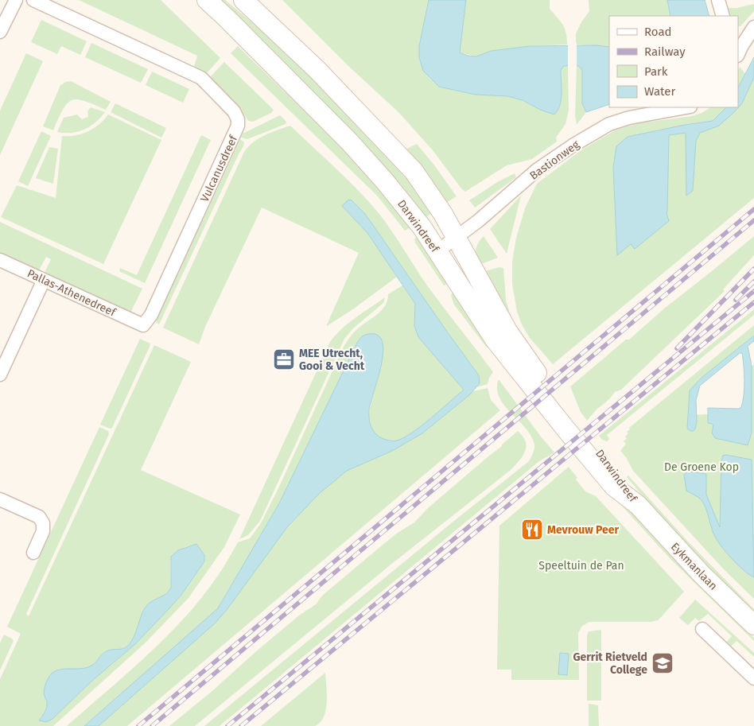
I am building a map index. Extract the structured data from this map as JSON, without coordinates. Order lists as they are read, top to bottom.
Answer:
{
  "streets": {
    "main road": ["Darwindreef", "Eykmanlaan"],
    "street": ["Bastionweg", "Vulcanusdreef", "Pallas-Athenedreef"]
  },
  "crossings": [
    ["Bastionweg", "Darwindreef"],
    ["Vulcanusdreef", "Pallas-Athenedreef"],
    ["Darwindreef", "Eykmanlaan"]
  ],
  "parks": ["De Groene Kop", "Speeltuin de Pan"],
  "places": {
    "office": ["MEE Utrecht, Gooi & Vecht"],
    "restaurant": ["Mevrouw Peer"],
    "school or university": ["Gerrit Rietveld College"]
  },
  "legend": [
    "Road",
    "Railway",
    "Park",
    "Water"
  ]
}
